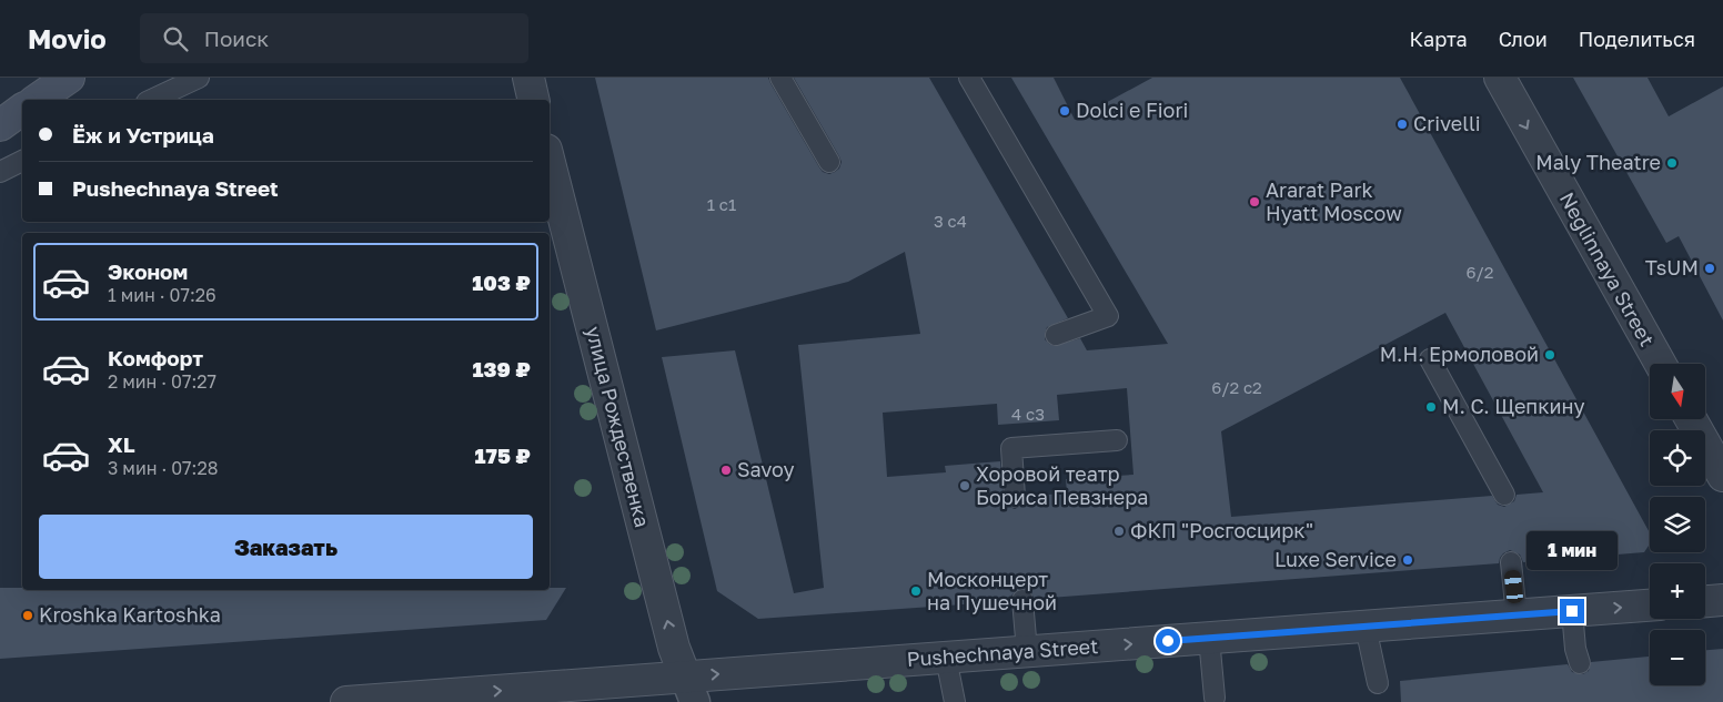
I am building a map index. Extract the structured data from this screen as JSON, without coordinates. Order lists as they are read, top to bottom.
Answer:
{
  "streets": {
    "street": ["Neglinnaya Street", "улица Рождественка", "Pushechnaya Street"]
  },
  "crossings": [
    ["улица Рождественка", "Pushechnaya Street"]
  ],
  "one_way": ["Neglinnaya Street", "улица Рождественка", "Pushechnaya Street"],
  "places": [
    "Dolci e Fiori",
    "Crivelli",
    "Maly Theatre",
    "Ararat Park Hyatt Moscow",
    "TsUM",
    "М.Н. Ермоловой",
    "М. С. Щепкину",
    "Savoy",
    "Хоровой театр Бориса Певзнера",
    "ФКП \"Росгосцирк\"",
    "Luxe Service",
    "Москонцерт на Пушечной",
    "Kroshka Kartoshka"
  ],
  "house_numbers": [
    "1 c1",
    "3 с4",
    "6/2",
    "6/2 с2",
    "4 с3"
  ],
  "north": "bottom",
  "page": {
    "header": "Movio",
    "search": "Поиск",
    "nav": ["Карта", "Слои", "Поделиться"],
    "banner": ["Ёж и Устрица", "Pushechnaya Street"],
    "list": [
      {
        "name": "Эконом",
        "note": "1 мин · 07:26",
        "value": "103 ₽"
      },
      {
        "name": "Комфорт",
        "note": "2 мин · 07:27",
        "value": "139 ₽"
      },
      {
        "name": "XL",
        "note": "3 мин · 07:28",
        "value": "175 ₽"
      }
    ],
    "map_buttons": ["+", "−"],
    "buttons": "Заказать",
    "bubble": "1 мин"
  }
}
